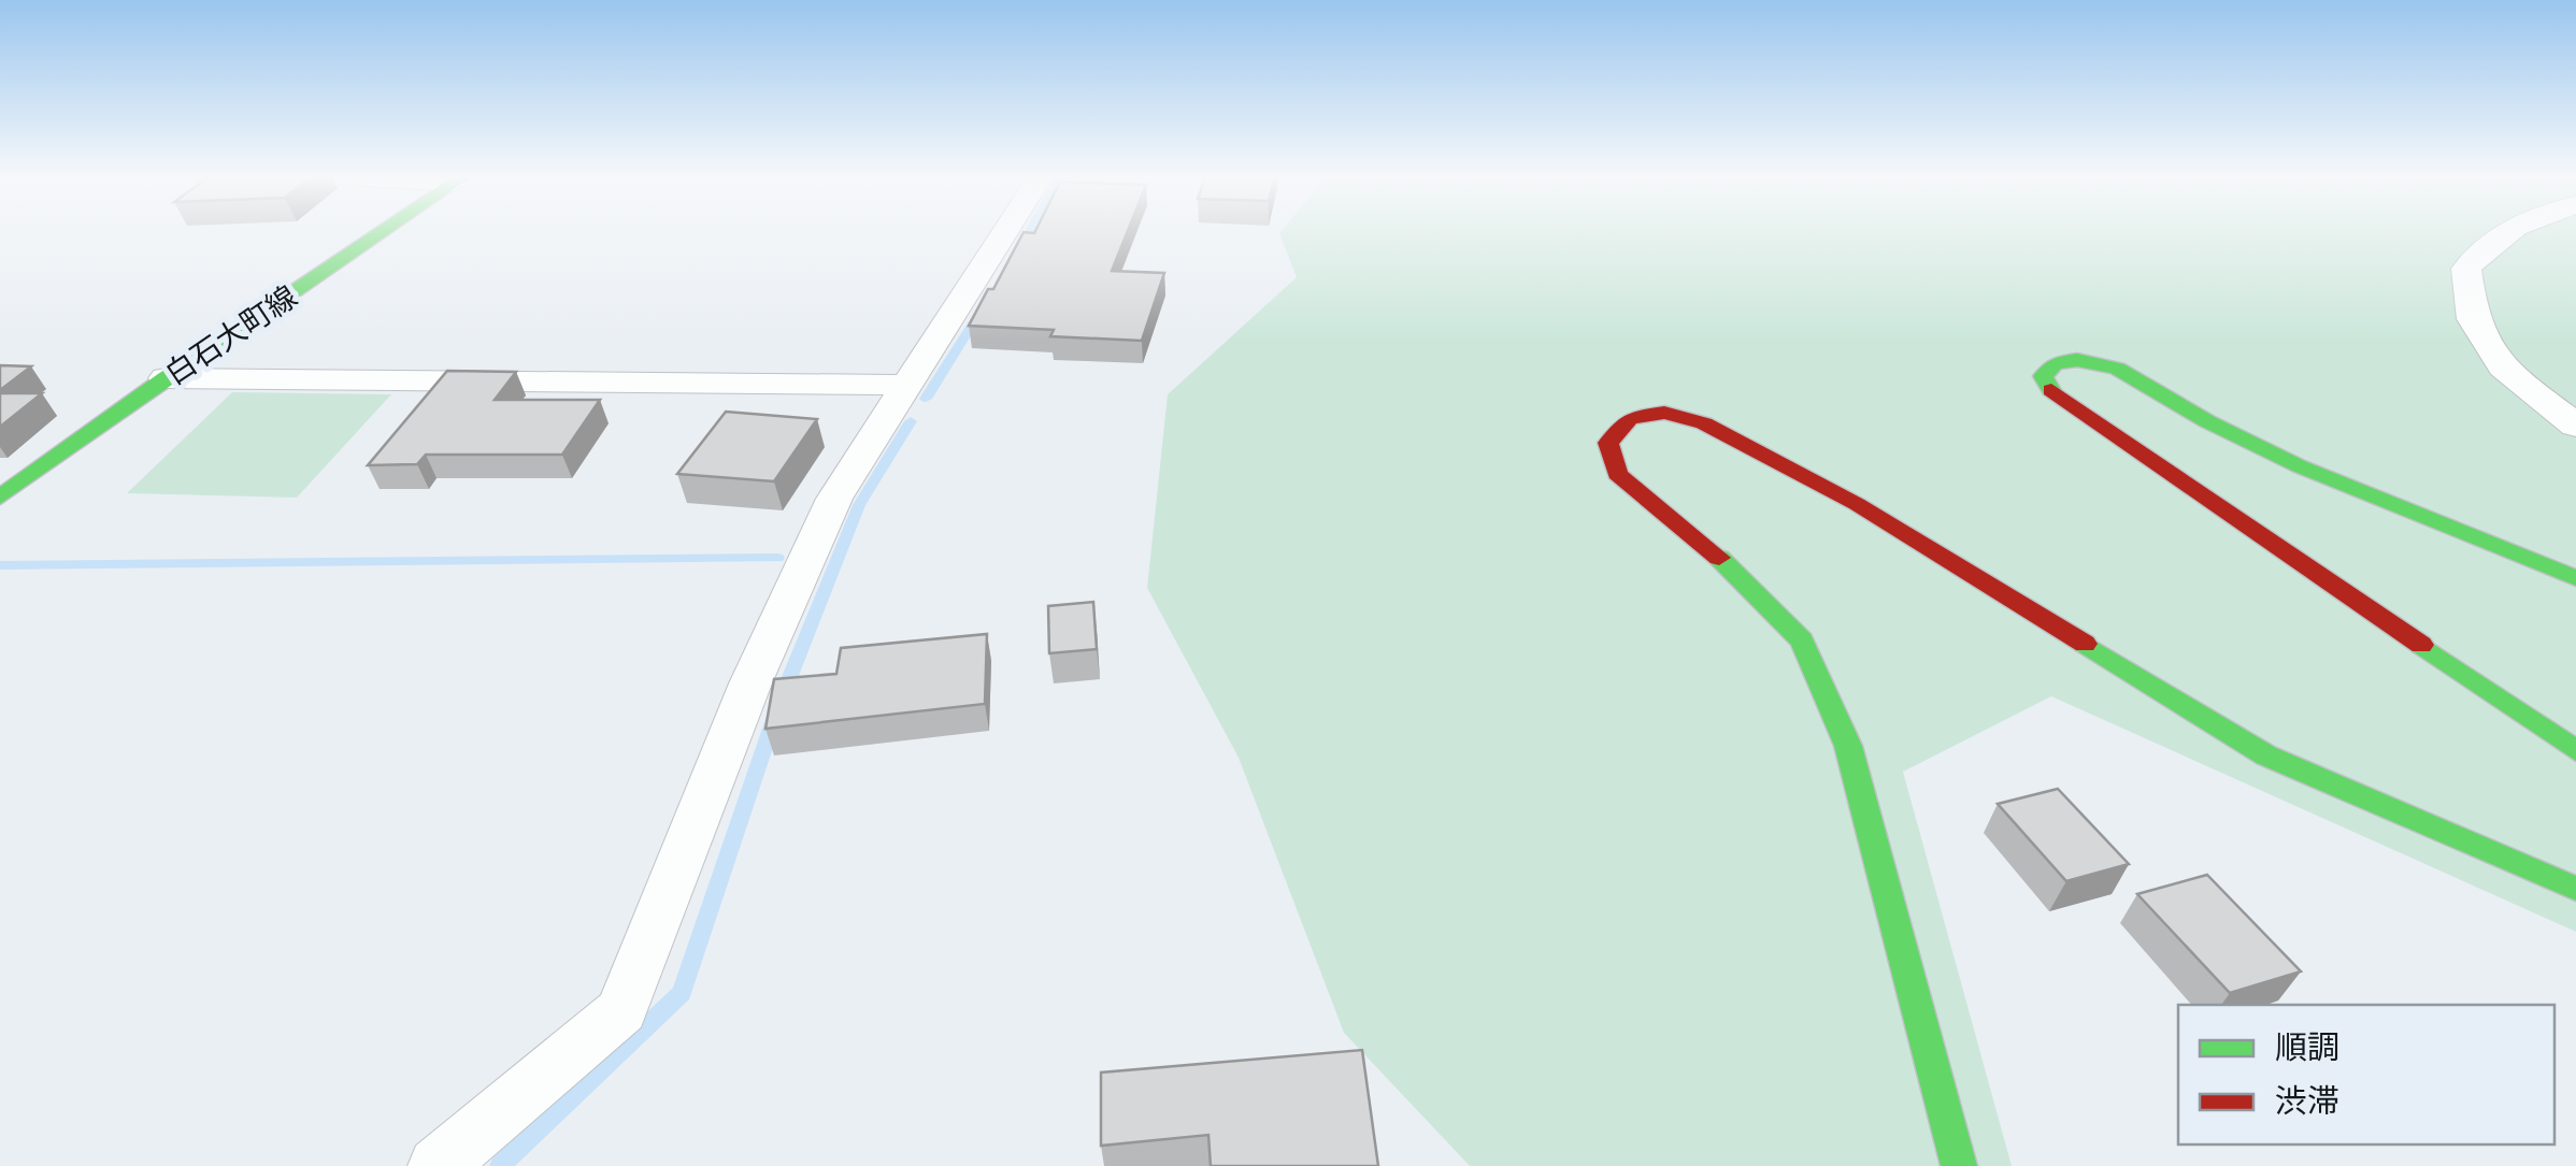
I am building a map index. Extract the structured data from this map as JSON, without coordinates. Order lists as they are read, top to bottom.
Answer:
{
  "streets": {
    "street": ["白石大町線"]
  },
  "legend": ["順調", "渋滞"]
}
